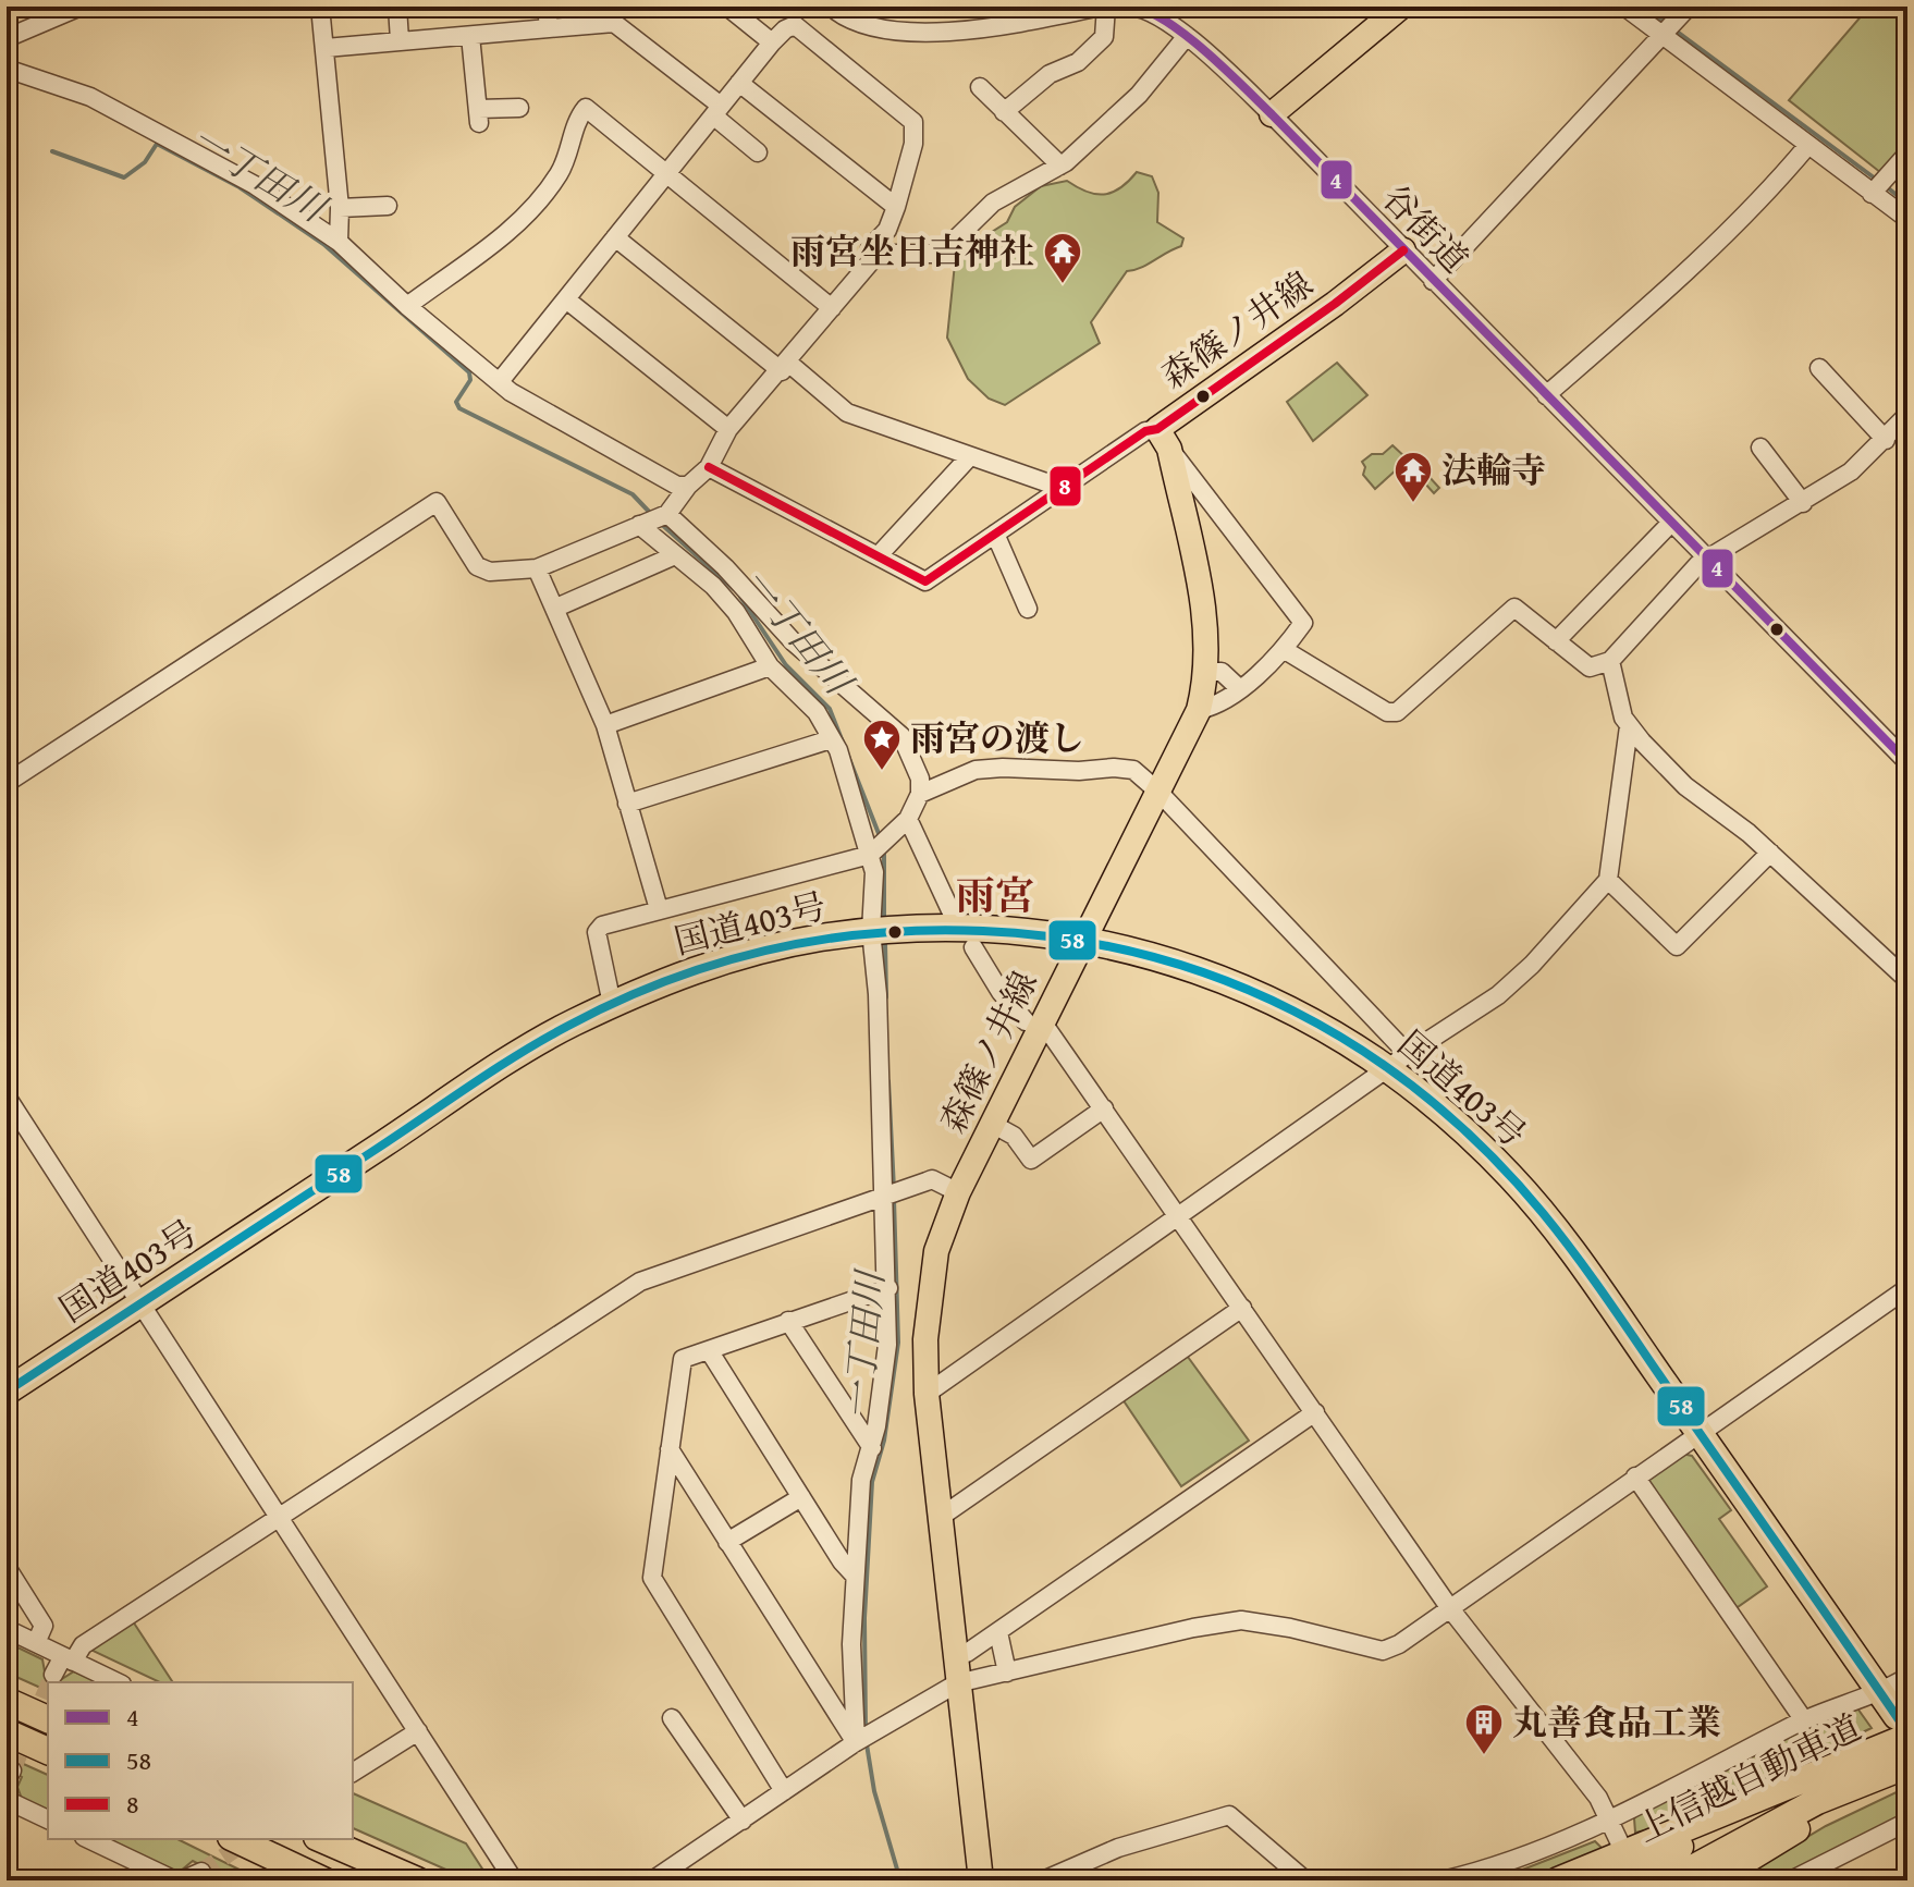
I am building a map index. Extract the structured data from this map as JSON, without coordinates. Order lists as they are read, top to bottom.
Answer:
{
  "streets": {
    "highway": ["国道403号", "上信越自動車道"],
    "main road": ["森篠ノ井線"],
    "street": ["谷街道"]
  },
  "crossings": [
    ["谷街道", "森篠ノ井線"],
    ["森篠ノ井線", "国道403号"],
    ["国道403号", "上信越自動車道"]
  ],
  "districts": ["雨宮"],
  "water": ["一丁田川"],
  "places": {
    "temple": ["雨宮坐日吉神社", "法輪寺"],
    "place": ["雨宮の渡し"],
    "building": ["丸善食品工業"]
  },
  "lines": ["transit line 4", "transit line 8", "transit line 58"],
  "legend": ["4", "58", "8"]
}
